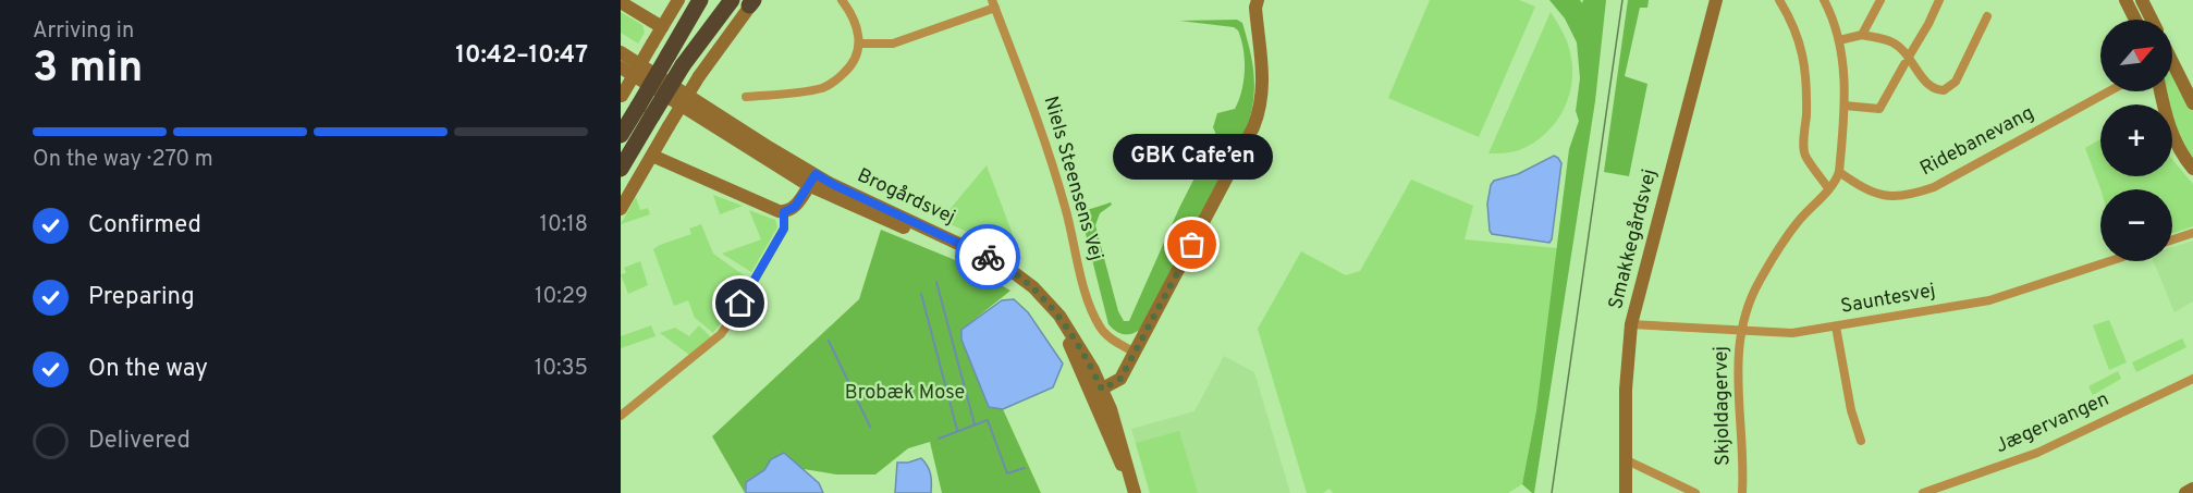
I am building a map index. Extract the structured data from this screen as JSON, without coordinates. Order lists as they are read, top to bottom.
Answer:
{
  "streets": {
    "street": [
      "Ridebanevang",
      "Niels Steensens Vej",
      "Brogårdsvej",
      "Smakkegårdsvej",
      "Sauntesvej",
      "Skjoldagervej",
      "Jægervangen"
    ]
  },
  "crossings": [
    ["Ridebanevang", "Skjoldagervej"],
    ["Smakkegårdsvej", "Sauntesvej"],
    ["Sauntesvej", "Skjoldagervej"]
  ],
  "parks": ["Brobæk Mose"],
  "places": ["GBK Cafe’en"],
  "north": "top right",
  "page": {
    "heading": ["3 min", "Arriving in", "10:42–10:47"],
    "map_buttons": ["+", "−"],
    "bar": "On the way · 270 m",
    "bubble": "GBK Cafe’en",
    "list": [
      ["Confirmed", "10:18"],
      ["Preparing", "10:29"],
      ["On the way", "10:35"],
      "Delivered"
    ]
  }
}
